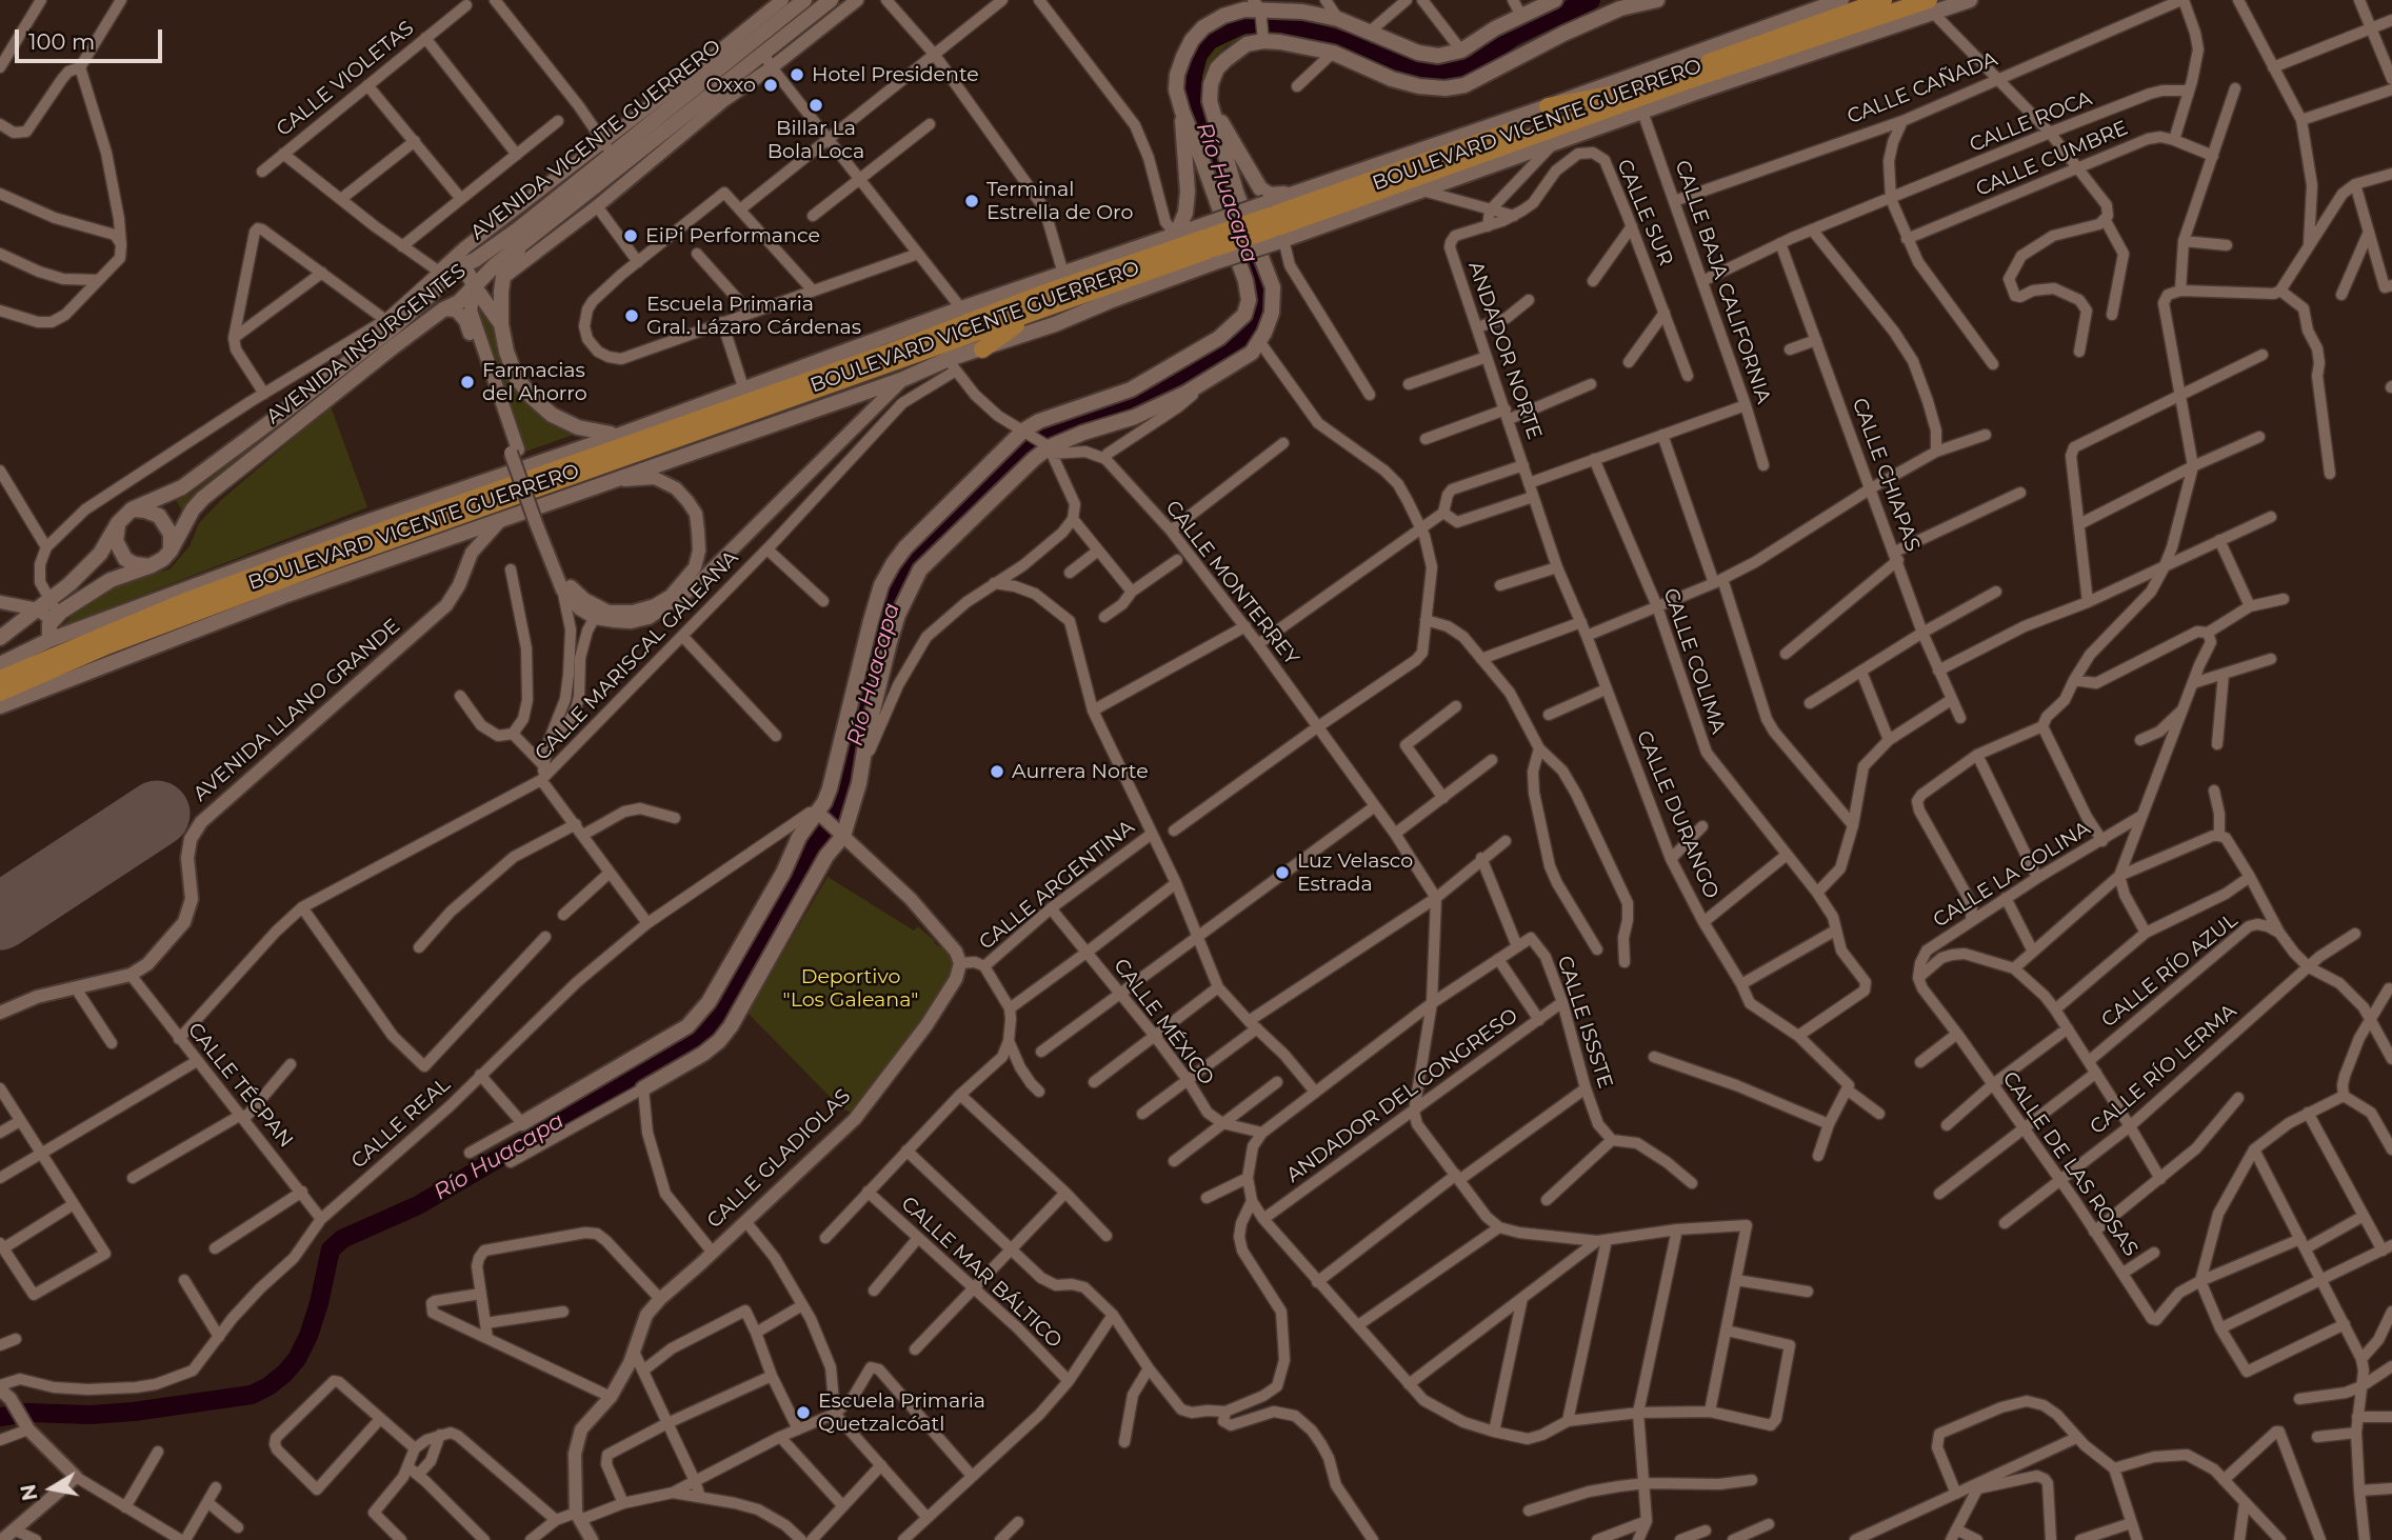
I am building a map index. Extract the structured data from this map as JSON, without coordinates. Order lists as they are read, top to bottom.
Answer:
{
  "streets": {
    "highway": ["BOULEVARD VICENTE GUERRERO"],
    "main road": ["AVENIDA VICENTE GUERRERO", "AVENIDA INSURGENTES"],
    "street": [
      "CALLE VIOLETAS",
      "CALLE CAÑADA",
      "CALLE ROCA",
      "CALLE CUMBRE",
      "CALLE SUR",
      "CALLE BAJA CALIFORNIA",
      "ANDADOR NORTE",
      "CALLE CHIAPAS",
      "CALLE MONTERREY",
      "CALLE MARISCAL GALEANA",
      "CALLE COLIMA",
      "AVENIDA LLANO GRANDE",
      "CALLE DURANGO",
      "CALLE LA COLINA",
      "CALLE ARGENTINA",
      "CALLE RÍO AZUL",
      "CALLE MÉXICO",
      "CALLE ISSSTE",
      "CALLE RÍO LERMA",
      "CALLE TÉCPAN",
      "ANDADOR DEL CONGRESO",
      "CALLE REAL",
      "CALLE GLADIOLAS",
      "CALLE DE LAS ROSAS",
      "CALLE MAR BÁLTICO"
    ]
  },
  "crossings": [
    ["CALLE CAÑADA", "CALLE BAJA CALIFORNIA"],
    ["CALLE ROCA", "CALLE BAJA CALIFORNIA"],
    ["CALLE ROCA", "CALLE CHIAPAS"],
    ["BOULEVARD VICENTE GUERRERO", "CALLE BAJA CALIFORNIA"],
    ["BOULEVARD VICENTE GUERRERO", "CALLE MARISCAL GALEANA"],
    ["BOULEVARD VICENTE GUERRERO", "AVENIDA LLANO GRANDE"],
    ["AVENIDA VICENTE GUERRERO", "AVENIDA INSURGENTES"],
    ["CALLE SUR", "ANDADOR NORTE"],
    ["ANDADOR NORTE", "CALLE DURANGO"],
    ["CALLE MARISCAL GALEANA", "CALLE TÉCPAN"],
    ["CALLE COLIMA", "CALLE DURANGO"],
    ["AVENIDA LLANO GRANDE", "CALLE TÉCPAN"],
    ["CALLE LA COLINA", "CALLE DE LAS ROSAS"],
    ["CALLE ARGENTINA", "CALLE MÉXICO"],
    ["CALLE ISSSTE", "ANDADOR DEL CONGRESO"],
    ["CALLE RÍO LERMA", "CALLE DE LAS ROSAS"],
    ["CALLE TÉCPAN", "CALLE REAL"]
  ],
  "water": ["Río Huacapa"],
  "parks": ["Deportivo \"Los Galeana\""],
  "places": [
    "Hotel Presidente",
    "Oxxo",
    "Billar La Bola Loca",
    "Terminal Estrella de Oro",
    "EiPi Performance",
    "Escuela Primaria Gral. Lázaro Cárdenas",
    "Farmacias del Ahorro",
    "Aurrera Norte",
    "Luz Velasco Estrada",
    "Escuela Primaria Quetzalcóatl"
  ],
  "scale_bar": "100 m",
  "north": "left"
}
